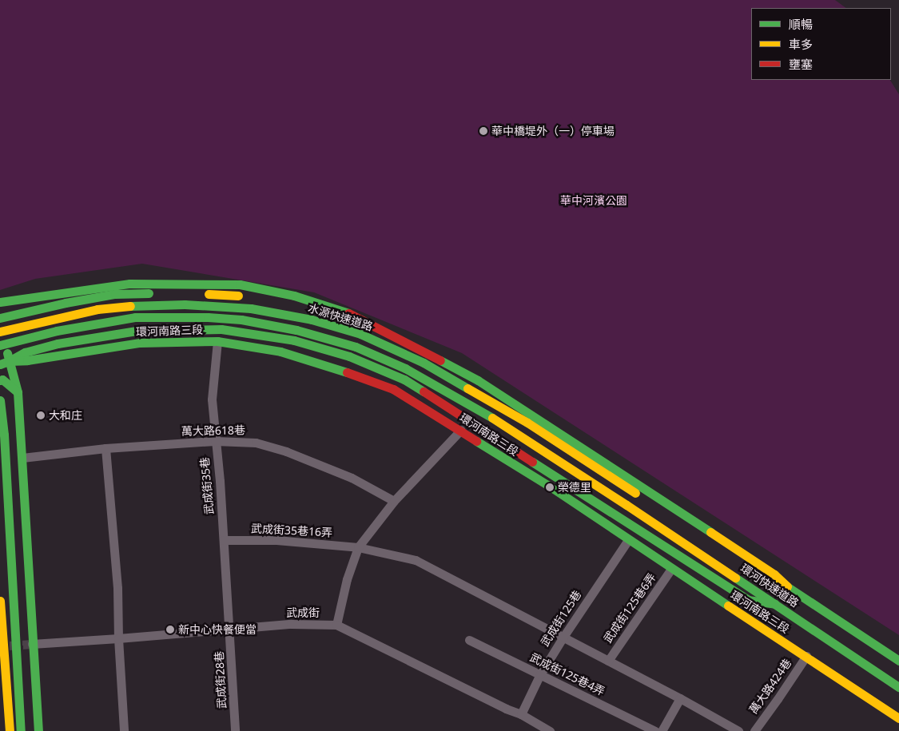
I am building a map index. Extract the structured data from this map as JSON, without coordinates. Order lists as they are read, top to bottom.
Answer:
{
  "streets": {
    "main road": ["水源快速道路", "環河南路三段", "環河快速道路"],
    "street": [
      "萬大路618巷",
      "武成街35巷",
      "武成街35巷16弄",
      "武成街125巷6弄",
      "武成街",
      "武成街125巷",
      "武成街125巷4弄",
      "武成街28巷",
      "萬大路424巷"
    ]
  },
  "crossings": [
    ["水源快速道路", "環河快速道路"],
    ["環河南路三段", "武成街35巷"],
    ["環河南路三段", "武成街125巷6弄"],
    ["環河南路三段", "武成街125巷"],
    ["環河南路三段", "萬大路424巷"],
    ["萬大路618巷", "武成街35巷"],
    ["武成街35巷", "武成街35巷16弄"],
    ["武成街35巷", "武成街"],
    ["武成街35巷", "武成街28巷"],
    ["武成街35巷16弄", "武成街125巷6弄"],
    ["武成街125巷6弄", "武成街125巷"],
    ["武成街", "武成街125巷"],
    ["武成街", "武成街28巷"],
    ["武成街125巷", "武成街125巷4弄"]
  ],
  "parks": ["華中河濱公園"],
  "places": [
    "華中橋堤外（一）停車場",
    "大和庄",
    "榮德里",
    "新中心快餐便當"
  ],
  "legend": ["順暢", "車多", "壅塞"]
}
